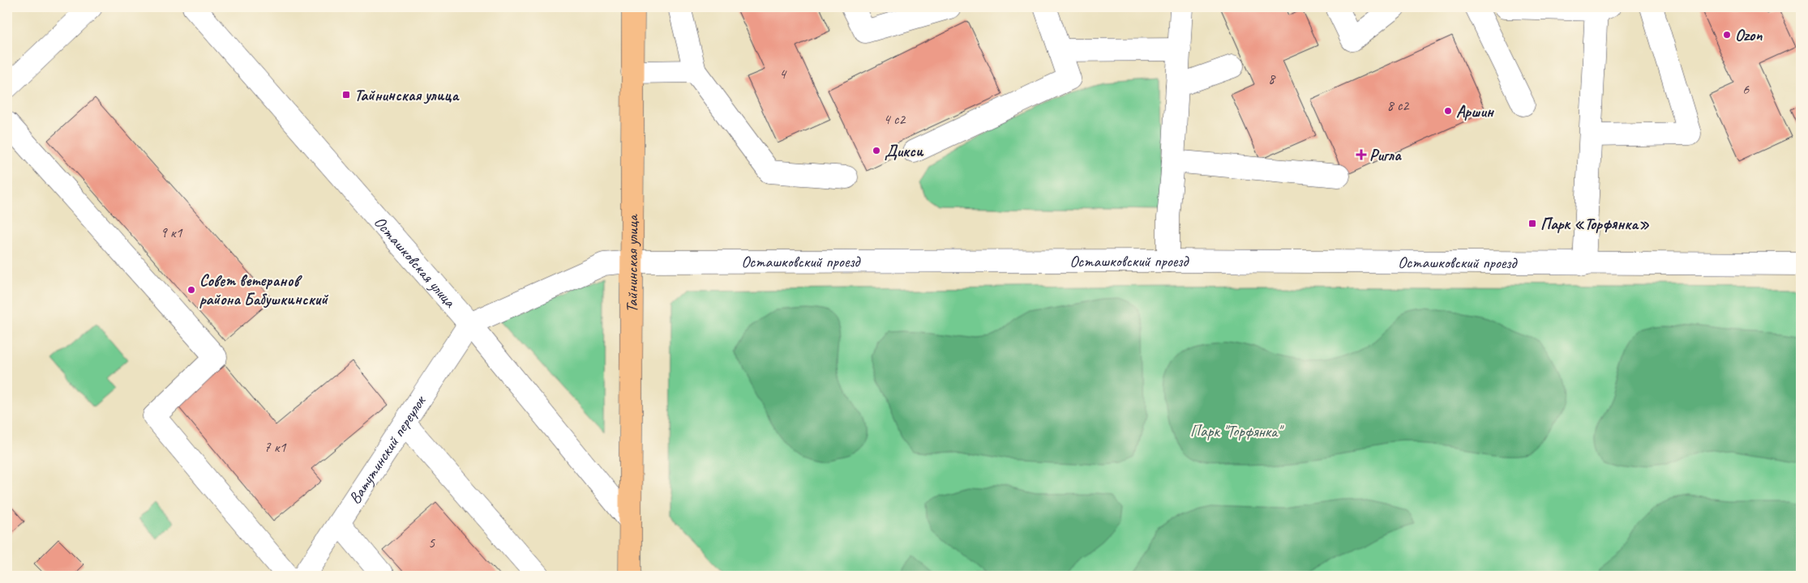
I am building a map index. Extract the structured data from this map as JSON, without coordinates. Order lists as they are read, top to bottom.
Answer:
{
  "streets": {
    "main road": ["Тайнинская улица"],
    "street": ["Осташковский проезд", "Осташковская улица", "Ватутинский переулок"]
  },
  "crossings": [
    ["Осташковский проезд", "Осташковская улица"],
    ["Осташковский проезд", "Тайнинская улица"],
    ["Осташковский проезд", "Ватутинский переулок"],
    ["Осташковская улица", "Тайнинская улица"],
    ["Осташковская улица", "Ватутинский переулок"]
  ],
  "parks": ["Парк \"Торфянка\""],
  "places": {
    "other": [
      "Ozon",
      "Аршин",
      "Дикси",
      "Совет ветеранов района Бабушкинский"
    ],
    "transit": ["Тайнинская улица", "Парк «Торфянка»"],
    "health": ["Ригла"]
  },
  "house_numbers": [
    "4",
    "8",
    "6",
    "8 с2",
    "4 с2",
    "9 к1",
    "7 к1",
    "5"
  ]
}
